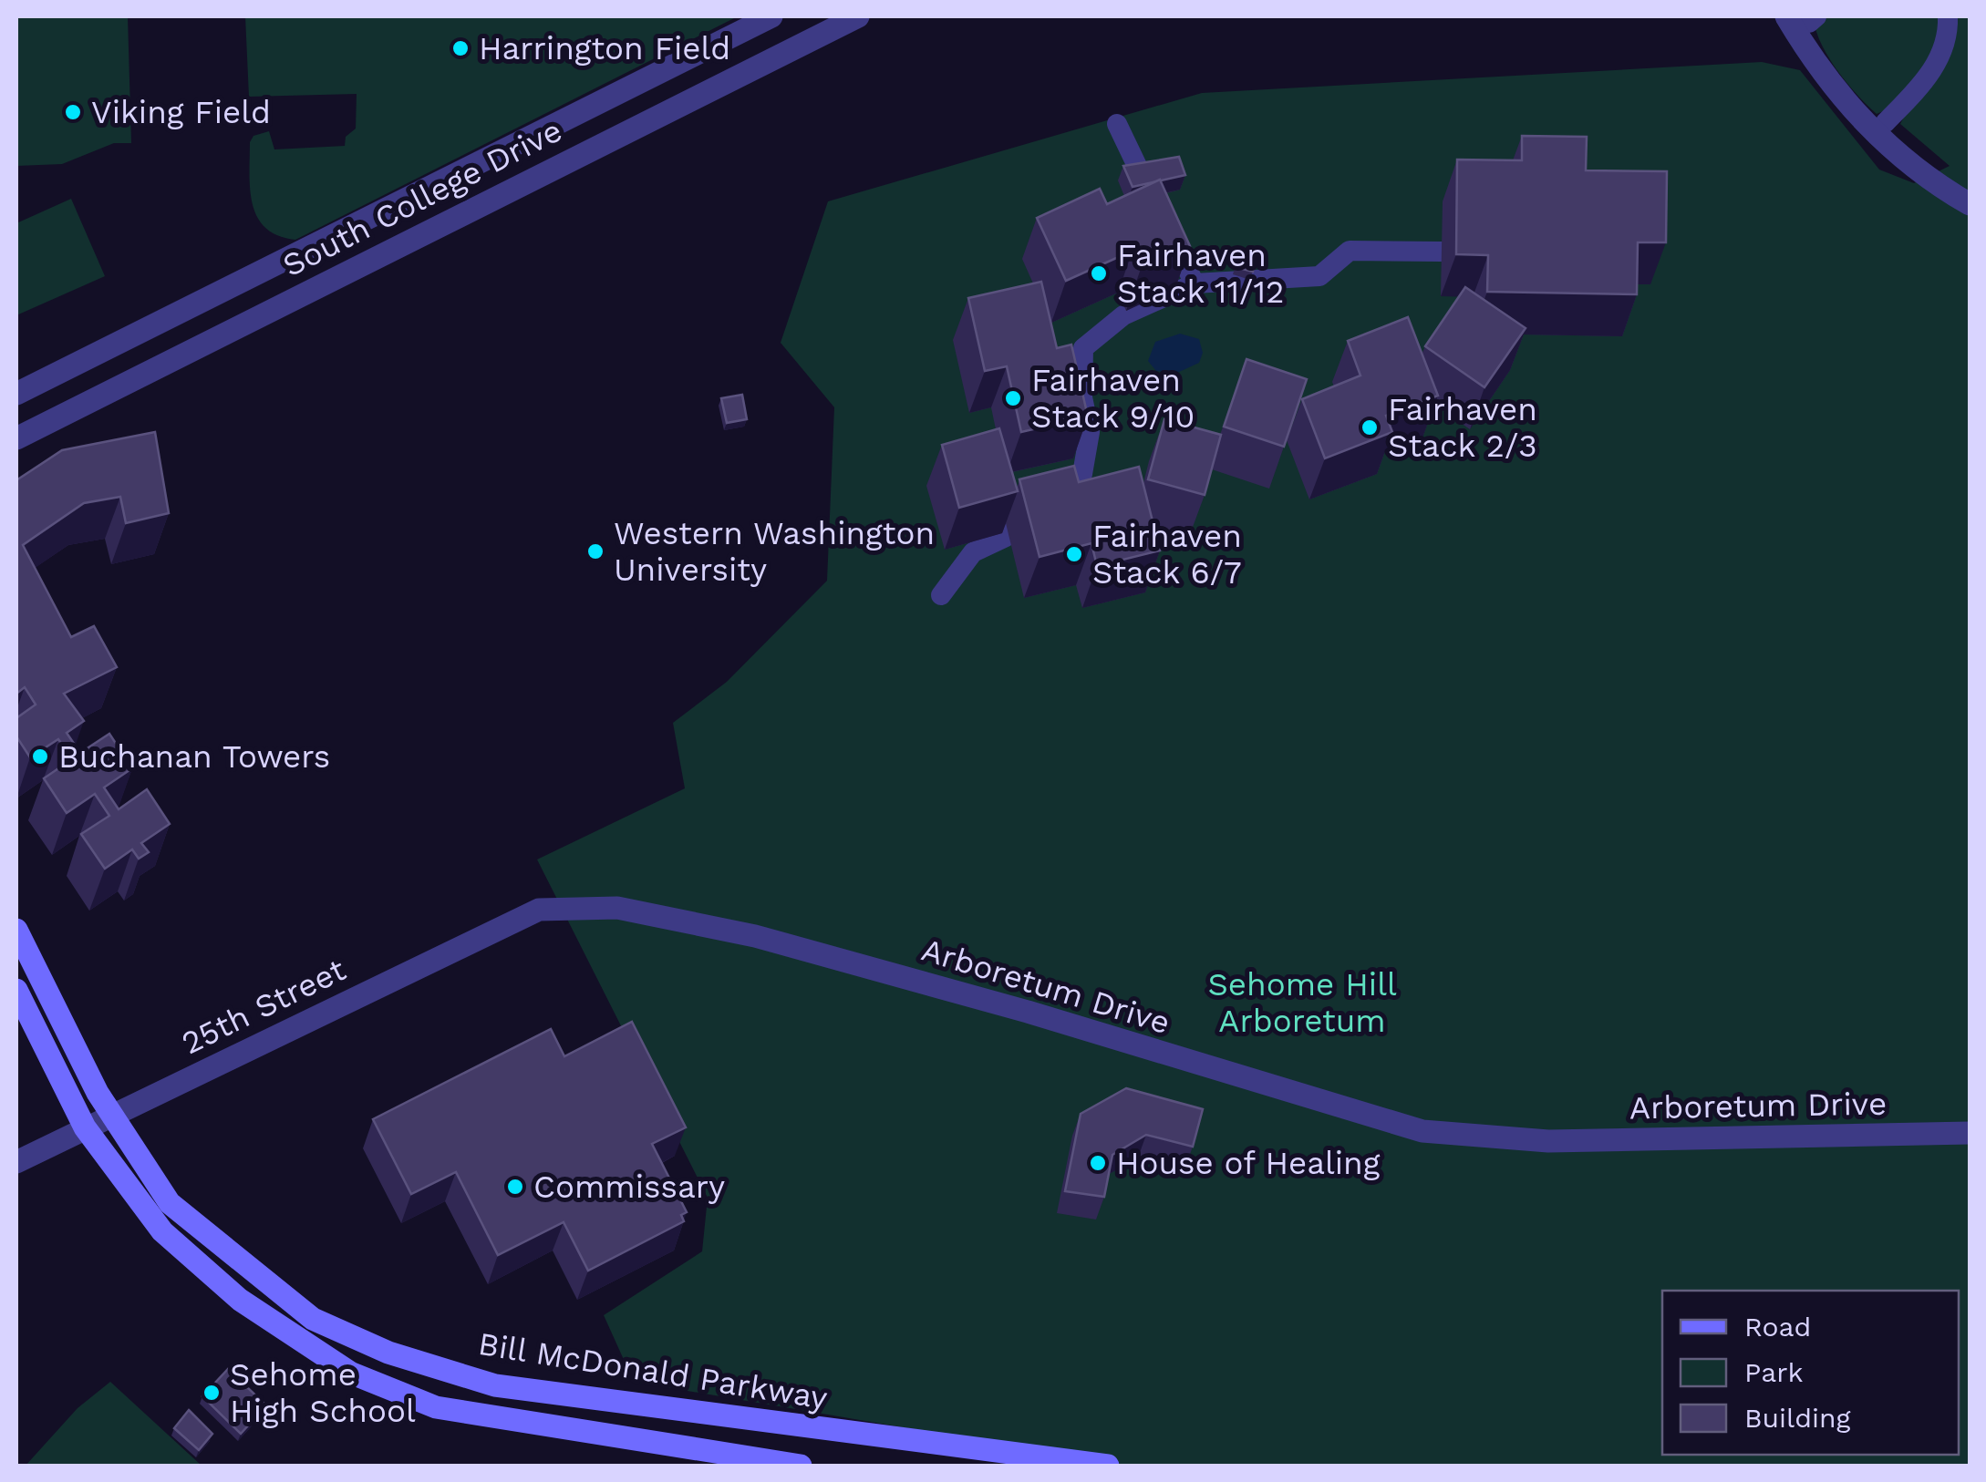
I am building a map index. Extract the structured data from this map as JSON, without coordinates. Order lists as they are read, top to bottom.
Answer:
{
  "streets": {
    "main road": ["Bill McDonald Parkway"],
    "street": ["South College Drive", "Arboretum Drive", "25th Street"]
  },
  "crossings": [
    ["Arboretum Drive", "25th Street"],
    ["25th Street", "Bill McDonald Parkway"]
  ],
  "parks": ["Sehome Hill Arboretum"],
  "places": [
    "Harrington Field",
    "Viking Field",
    "Fairhaven Stack 11/12",
    "Fairhaven Stack 9/10",
    "Fairhaven Stack 2/3",
    "Western Washington University",
    "Fairhaven Stack 6/7",
    "Buchanan Towers",
    "House of Healing",
    "Commissary",
    "Sehome High School"
  ],
  "legend": ["Road", "Park", "Building"]
}
